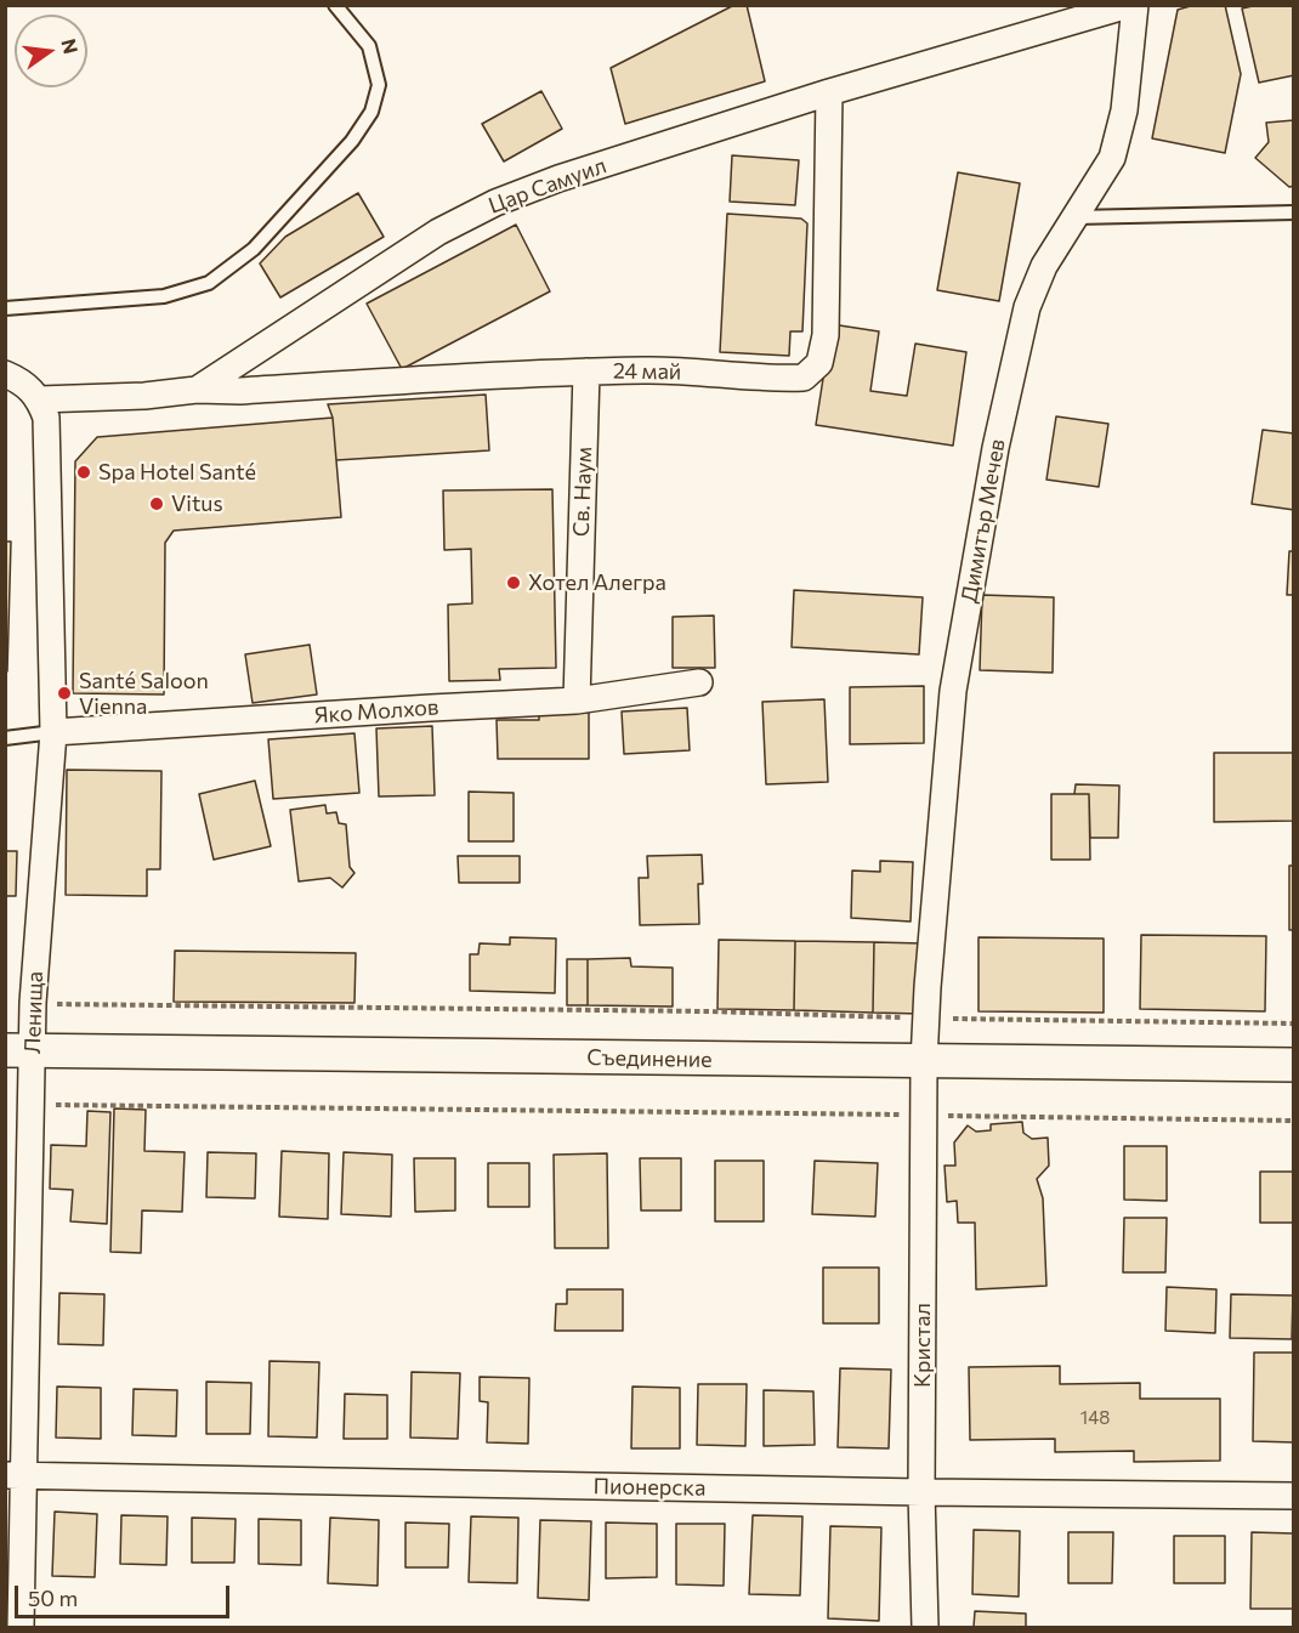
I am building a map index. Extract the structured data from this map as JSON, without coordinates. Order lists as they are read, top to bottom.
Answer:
{
  "streets": {
    "street": [
      "Цар Самуил",
      "24 май",
      "Св. Наум",
      "Димитър Мечев",
      "Яко Молхов",
      "Ленища",
      "Съединение",
      "Кристал",
      "Пионерска"
    ]
  },
  "crossings": [
    ["Цар Самуил", "24 май"],
    ["Цар Самуил", "Димитър Мечев"],
    ["Цар Самуил", "Ленища"],
    ["24 май", "Св. Наум"],
    ["Св. Наум", "Яко Молхов"],
    ["Димитър Мечев", "Съединение"],
    ["Димитър Мечев", "Кристал"],
    ["Яко Молхов", "Ленища"],
    ["Ленища", "Съединение"],
    ["Ленища", "Пионерска"],
    ["Съединение", "Кристал"],
    ["Кристал", "Пионерска"]
  ],
  "places": [
    "Spa Hotel Santé",
    "Vitus",
    "Хотел Алегра",
    "Santé Saloon Vienna"
  ],
  "house_numbers": ["148"],
  "scale_bar": "50 m",
  "north": "right"
}
